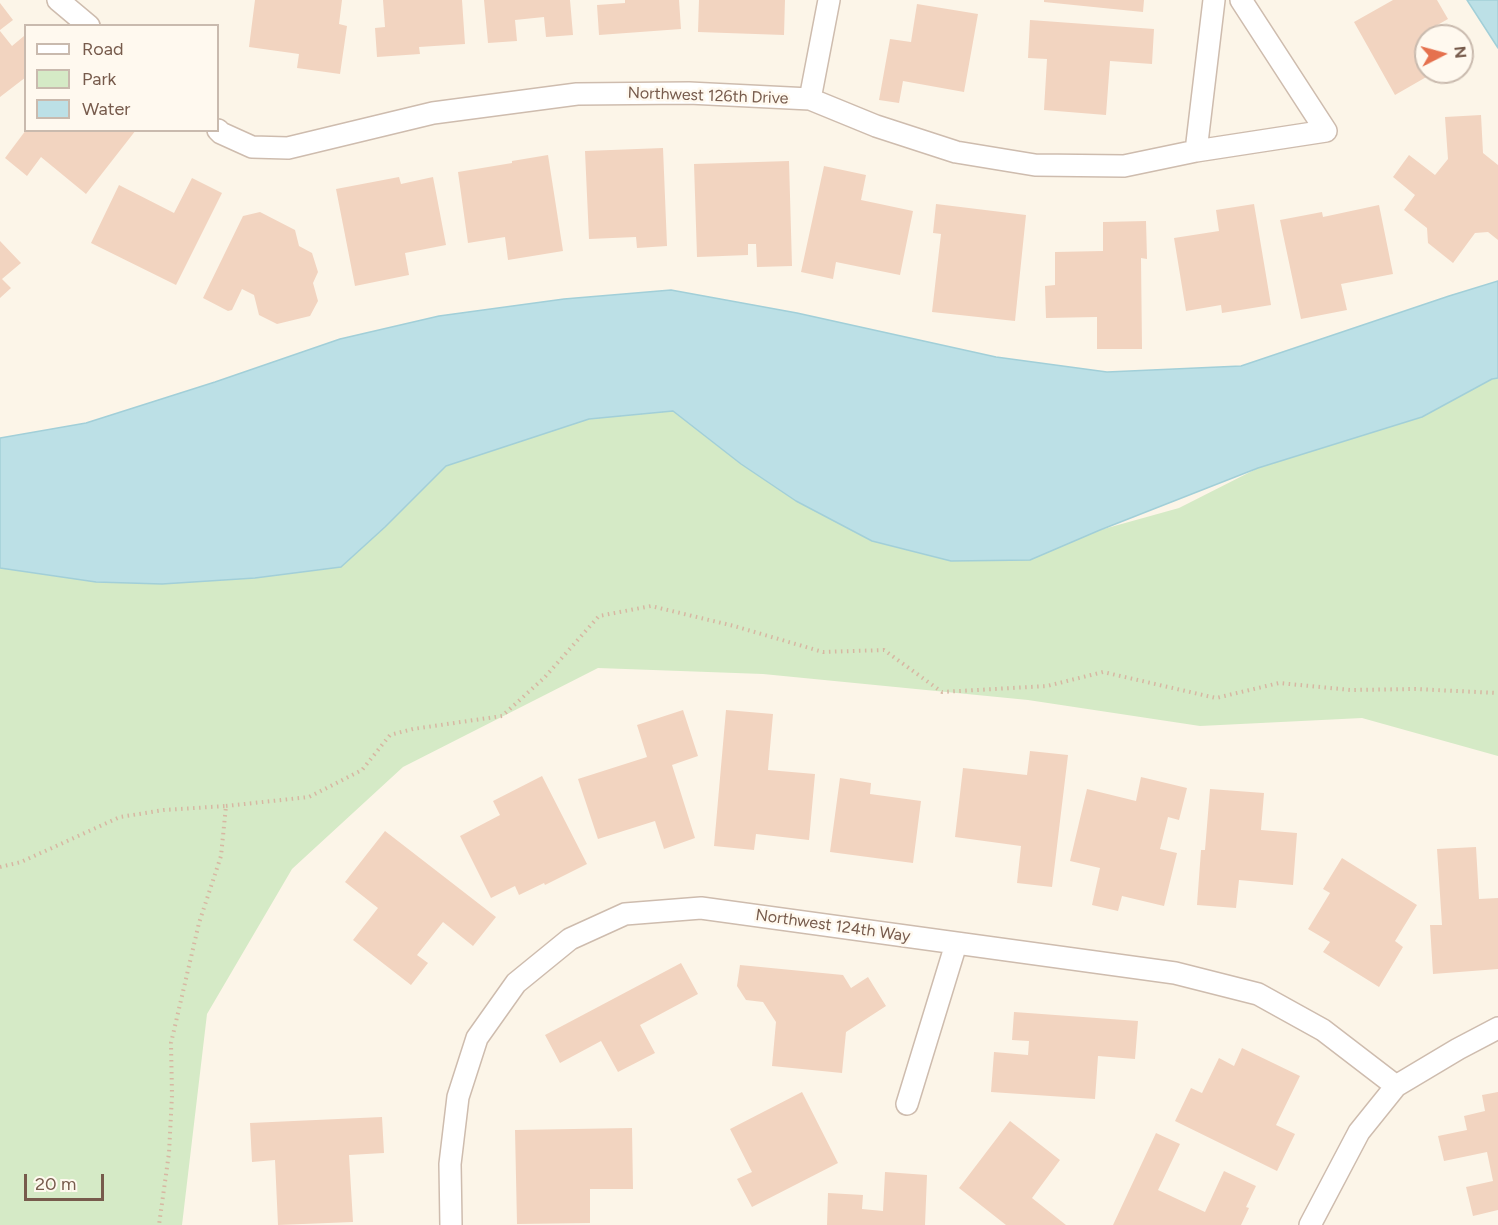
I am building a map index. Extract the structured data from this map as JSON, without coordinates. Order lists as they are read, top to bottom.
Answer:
{
  "streets": {
    "street": ["Northwest 126th Drive", "Northwest 124th Way"]
  },
  "legend": ["Road", "Park", "Water"],
  "scale_bar": "20 m",
  "north": "right"
}
